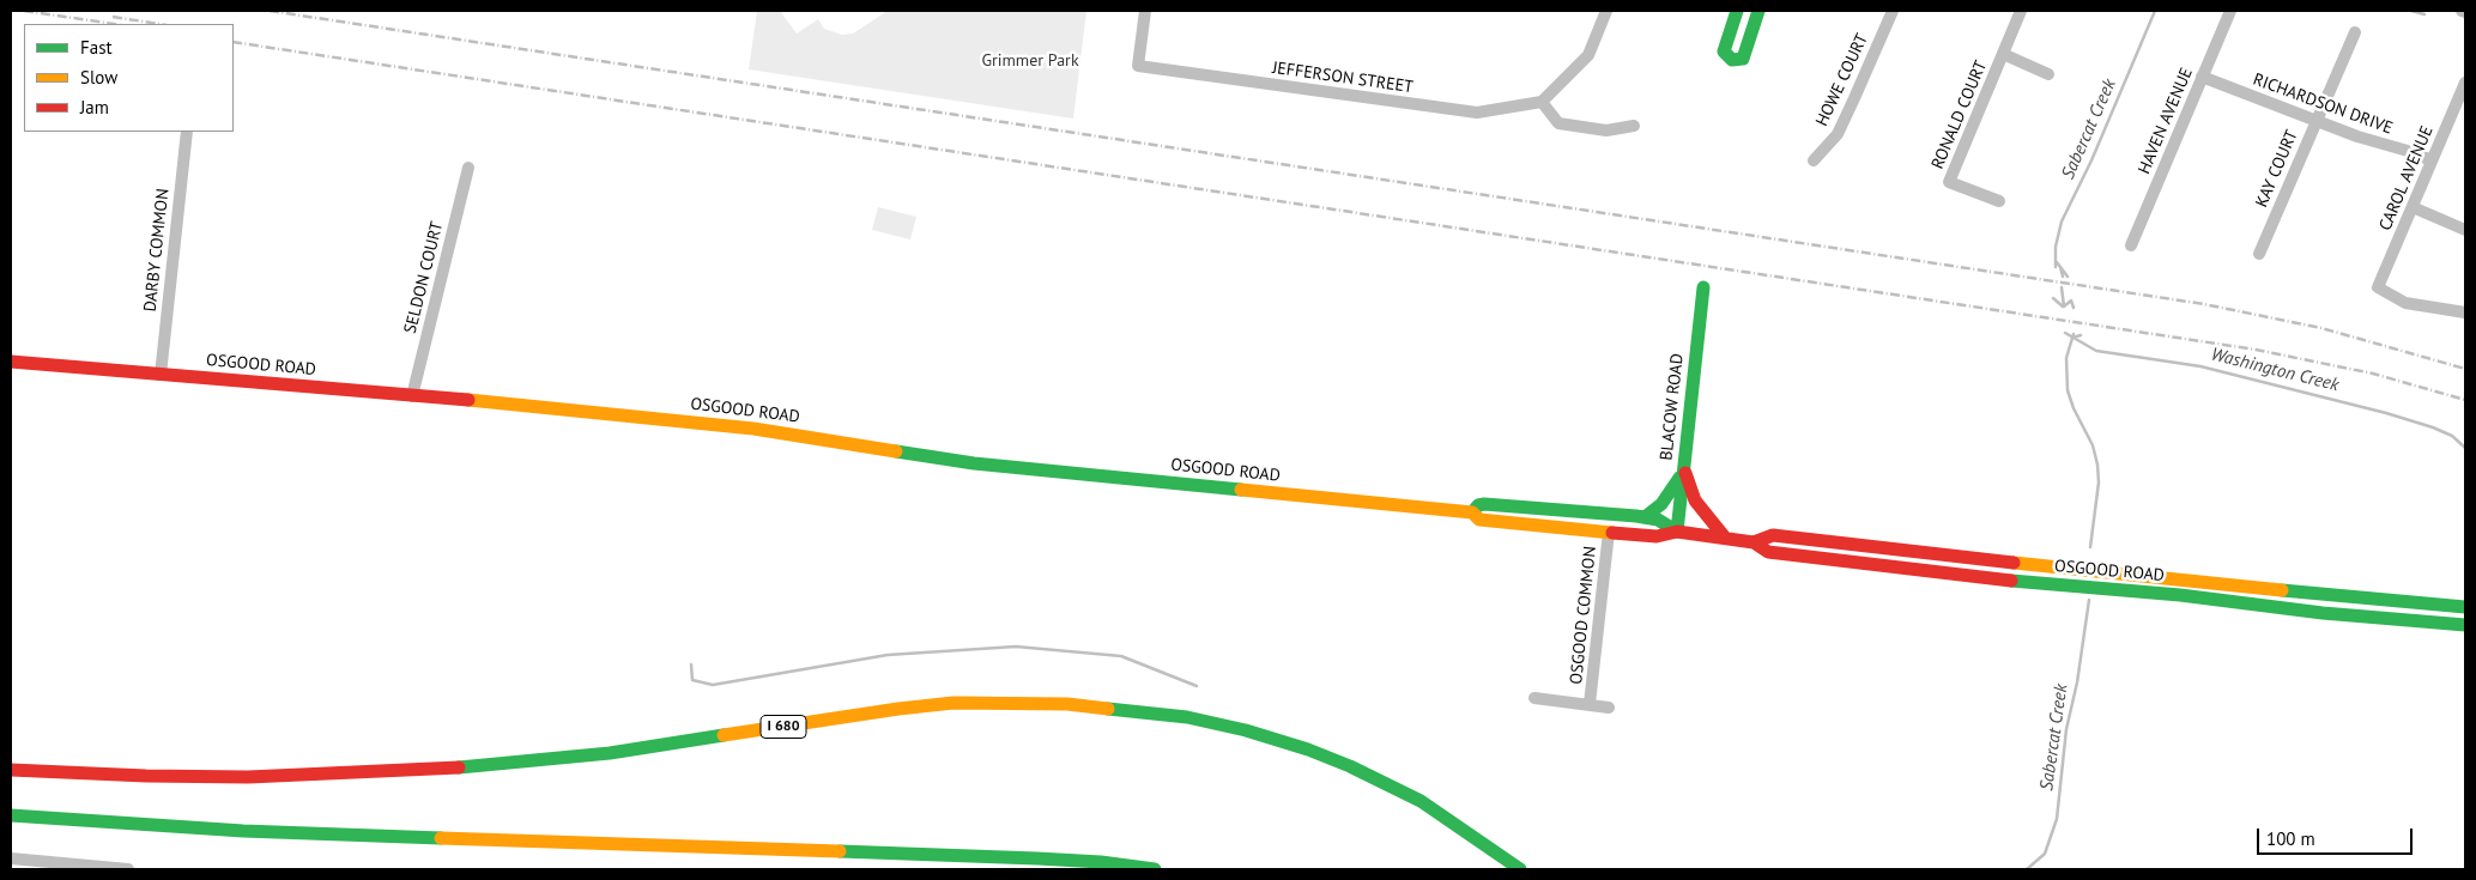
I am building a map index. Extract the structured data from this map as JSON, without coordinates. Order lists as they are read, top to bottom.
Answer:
{
  "streets": {
    "main road": ["OSGOOD ROAD", "BLACOW ROAD", "I 680"],
    "street": [
      "JEFFERSON STREET",
      "HOWE COURT",
      "RICHARDSON DRIVE",
      "RONALD COURT",
      "HAVEN AVENUE",
      "KAY COURT",
      "CAROL AVENUE",
      "DARBY COMMON",
      "SELDON COURT",
      "OSGOOD COMMON"
    ]
  },
  "crossings": [
    ["RICHARDSON DRIVE", "HAVEN AVENUE"],
    ["RICHARDSON DRIVE", "KAY COURT"],
    ["RICHARDSON DRIVE", "CAROL AVENUE"],
    ["DARBY COMMON", "OSGOOD ROAD"],
    ["SELDON COURT", "OSGOOD ROAD"],
    ["OSGOOD ROAD", "BLACOW ROAD"],
    ["OSGOOD ROAD", "OSGOOD COMMON"]
  ],
  "water": ["Sabercat Creek", "Washington Creek"],
  "parks": ["Grimmer Park"],
  "legend": ["Fast", "Slow", "Jam"],
  "scale_bar": "100 m"
}
